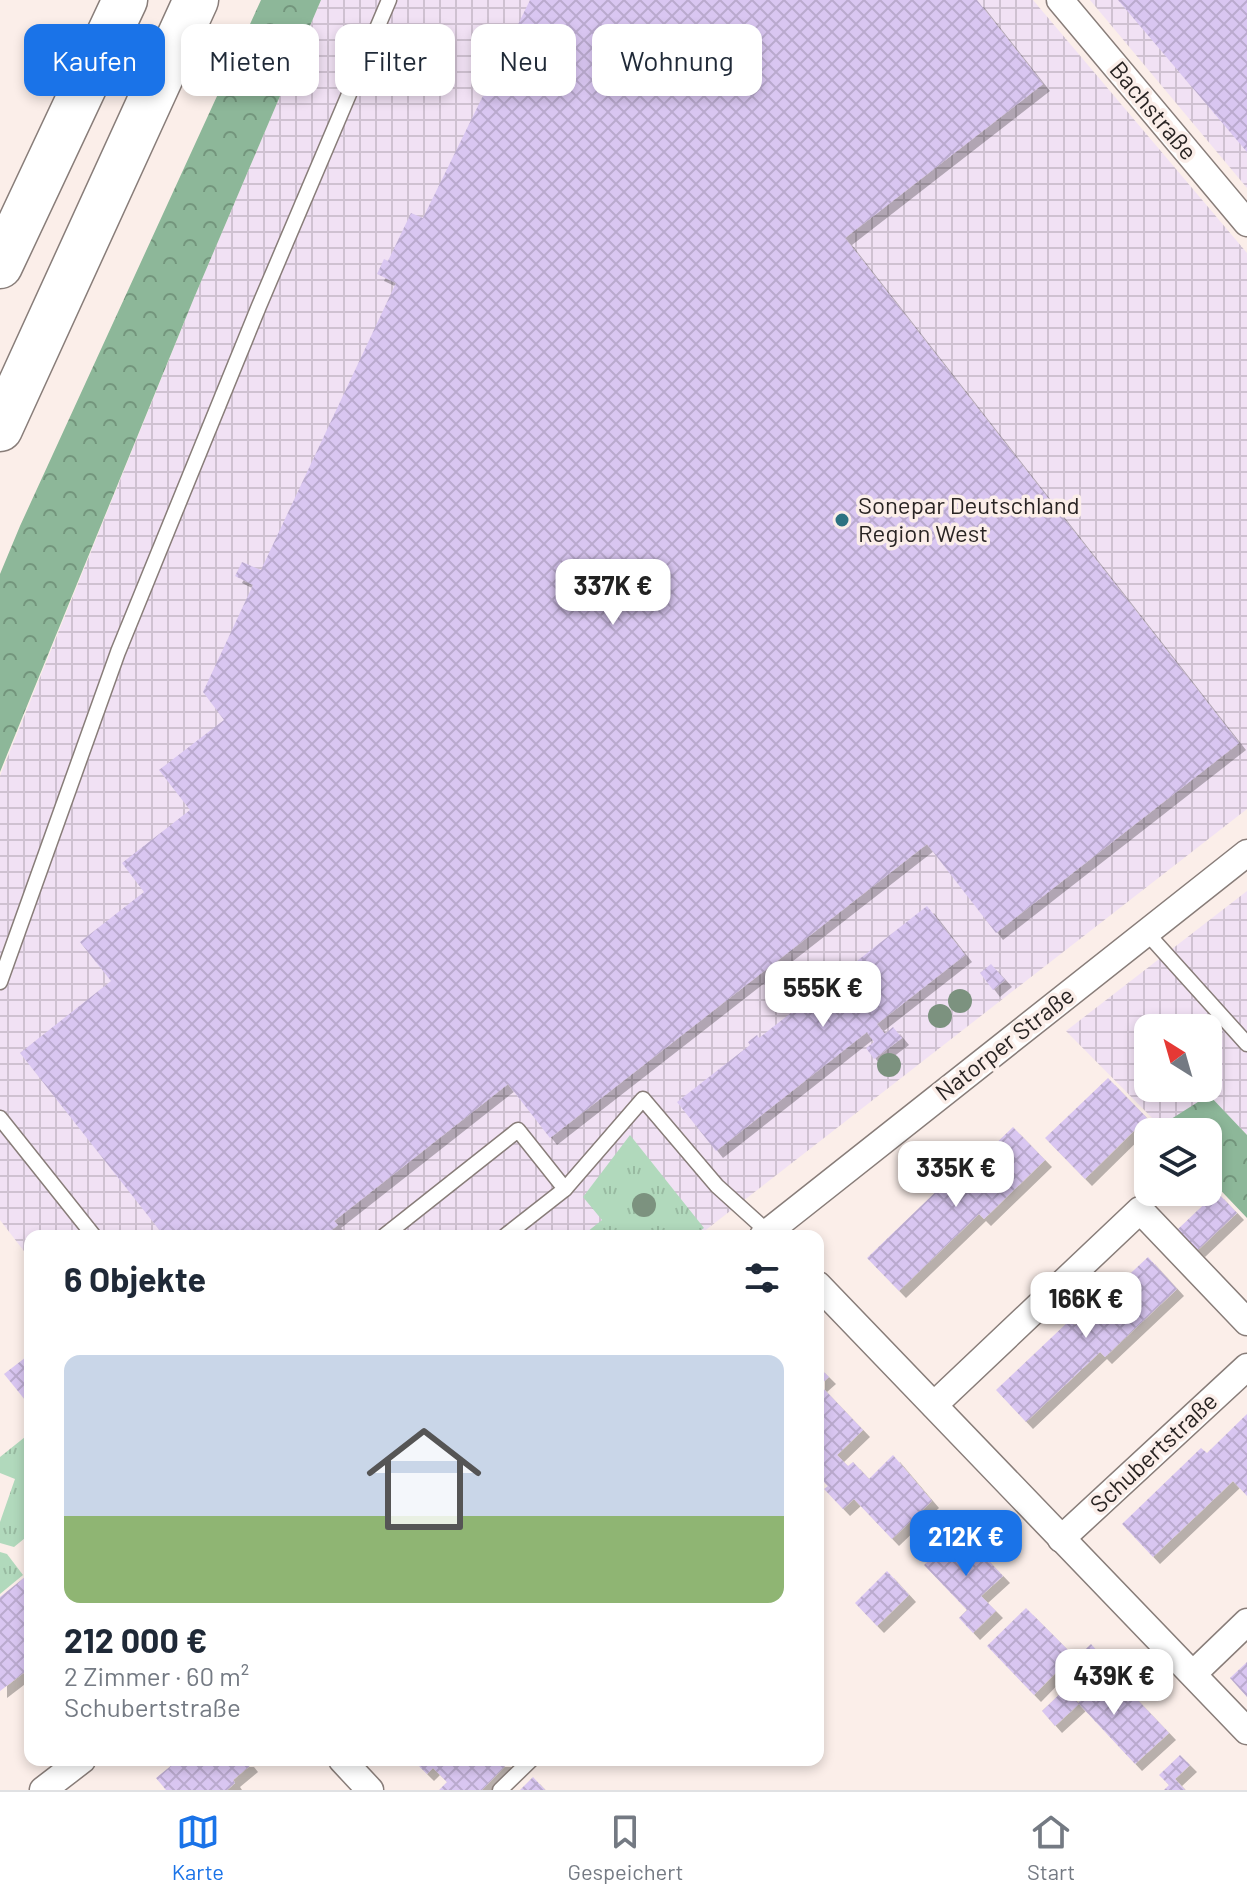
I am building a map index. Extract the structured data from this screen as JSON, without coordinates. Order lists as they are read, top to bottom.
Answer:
{
  "streets": {
    "street": ["Bachstraße", "Natorper Straße", "Schubertstraße"]
  },
  "places": ["Sonepar Deutschland Region West"],
  "north": "top left",
  "page": {
    "chip": [
      "Kaufen",
      "Mieten",
      "Filter",
      "Neu",
      "Wohnung"
    ],
    "price": [
      "337K €",
      "555K €",
      "335K €",
      "166K €",
      "212K €",
      "439K €"
    ],
    "heading": "6 Objekte",
    "list": [
      {
        "name": "212 000 €",
        "note": "2 Zimmer · 60 m² · Schubertstraße"
      }
    ],
    "tabs": ["Karte", "Gespeichert", "Start"]
  }
}
